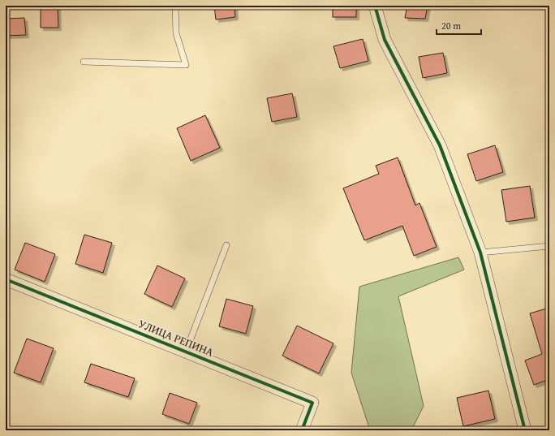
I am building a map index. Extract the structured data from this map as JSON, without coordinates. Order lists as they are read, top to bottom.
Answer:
{
  "streets": {
    "street": ["УЛИЦА РЕПИНА"]
  },
  "scale_bar": "20 m"
}
